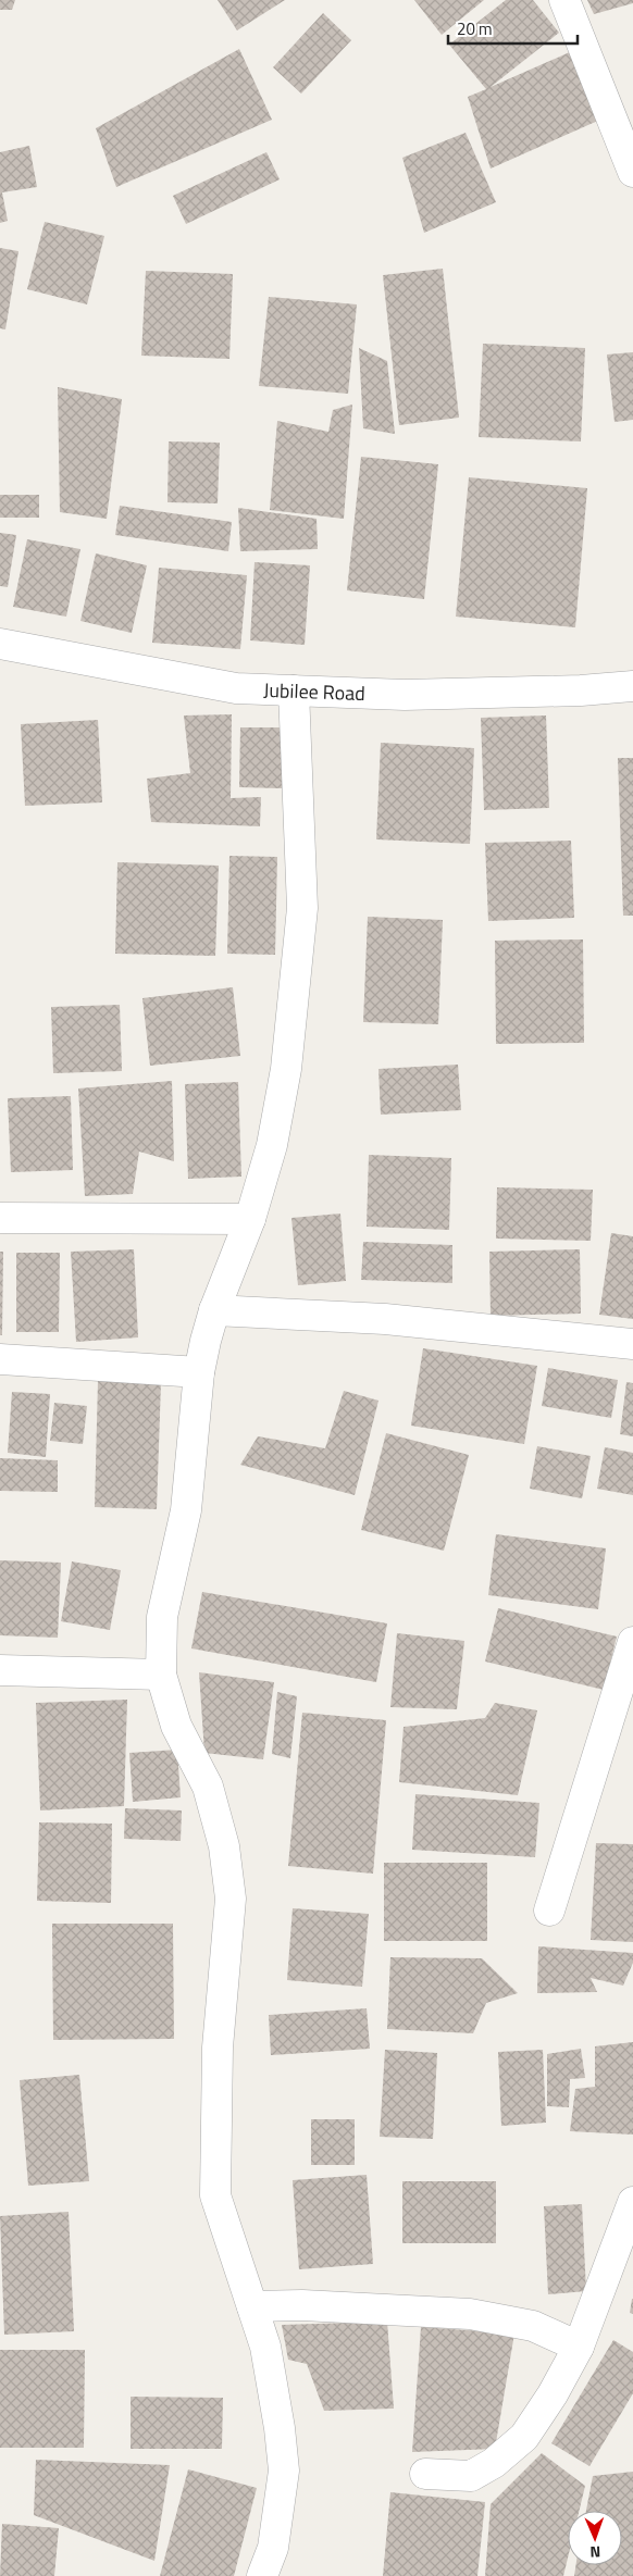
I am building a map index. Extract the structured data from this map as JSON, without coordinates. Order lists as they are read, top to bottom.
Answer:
{
  "streets": {
    "street": ["Jubilee Road"]
  },
  "scale_bar": "20 m",
  "north": "bottom"
}
